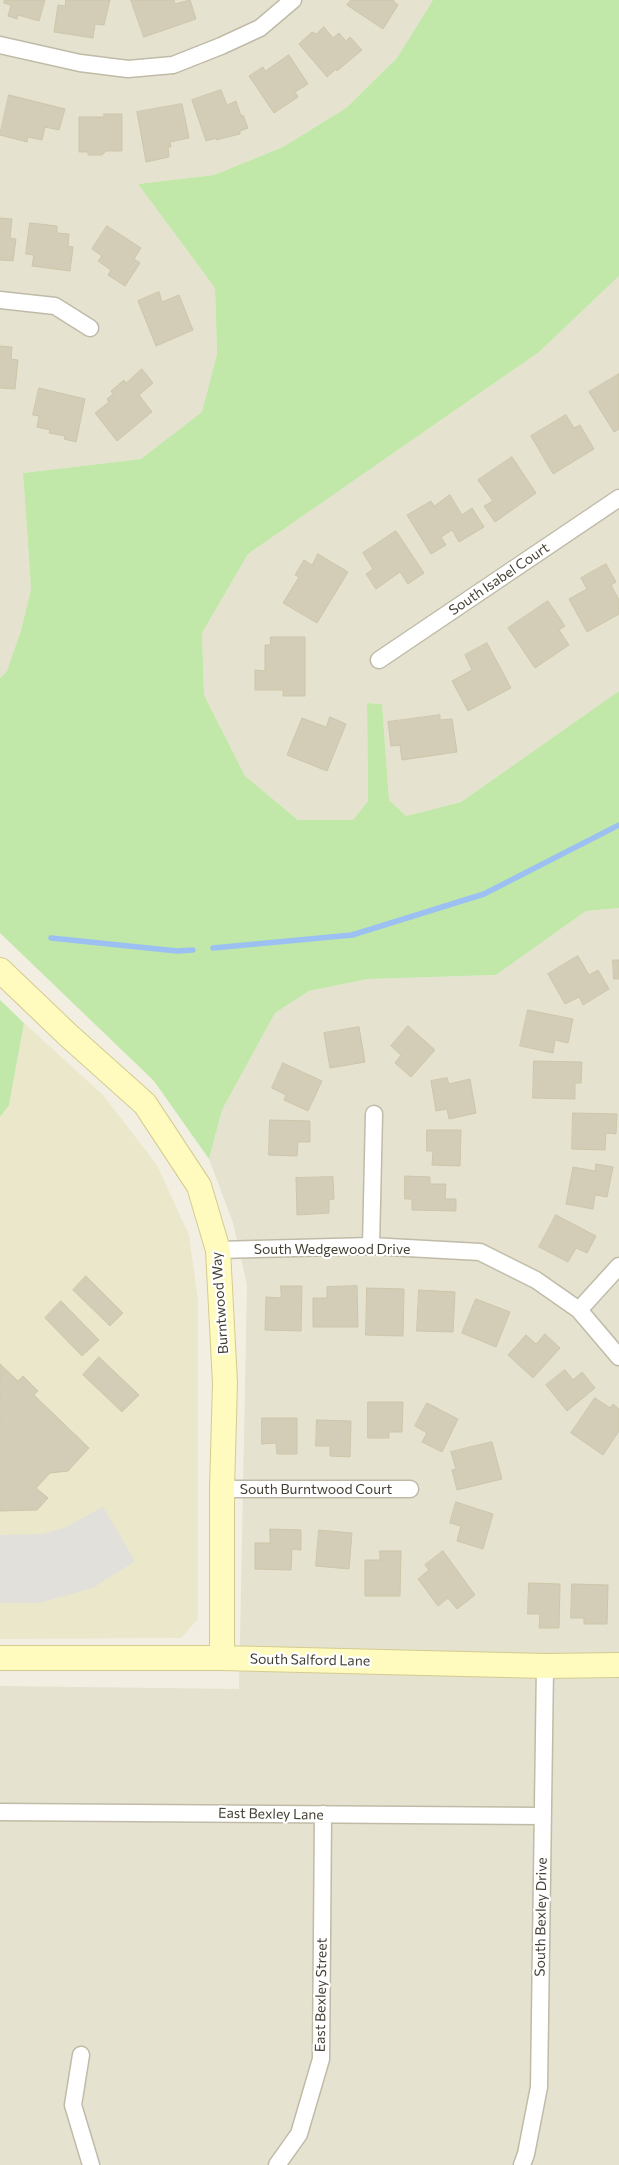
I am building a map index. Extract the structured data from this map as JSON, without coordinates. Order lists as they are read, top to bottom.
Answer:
{
  "streets": {
    "street": [
      "South Isabel Court",
      "South Wedgewood Drive",
      "Burntwood Way",
      "South Burntwood Court",
      "South Salford Lane",
      "East Bexley Lane",
      "South Bexley Drive",
      "East Bexley Street"
    ]
  },
  "crossings": [
    ["South Wedgewood Drive", "Burntwood Way"],
    ["Burntwood Way", "South Burntwood Court"],
    ["Burntwood Way", "South Salford Lane"],
    ["South Salford Lane", "South Bexley Drive"],
    ["East Bexley Lane", "South Bexley Drive"],
    ["East Bexley Lane", "East Bexley Street"]
  ]
}
